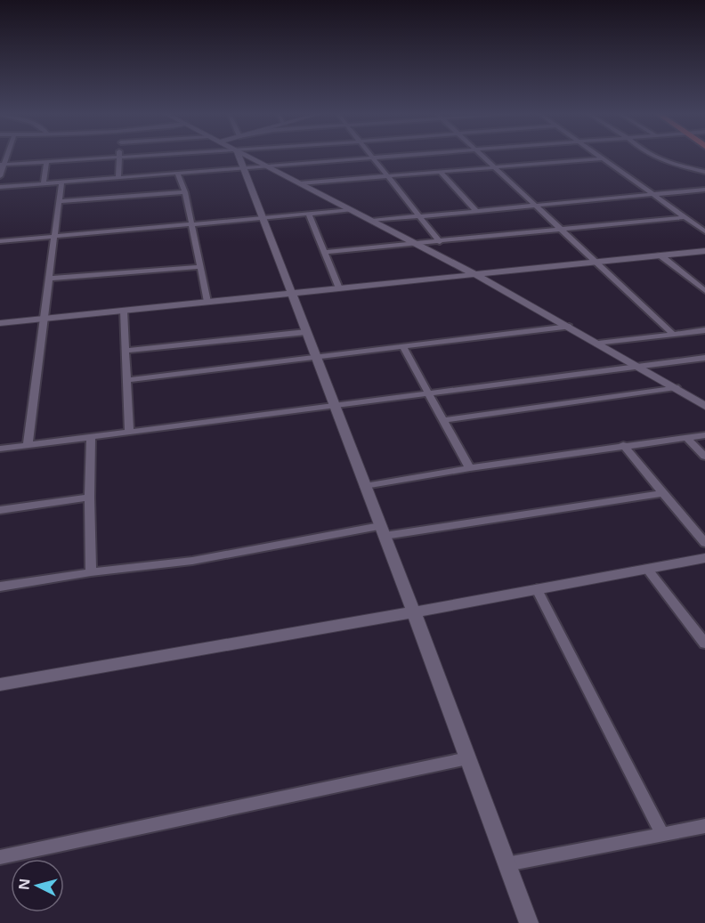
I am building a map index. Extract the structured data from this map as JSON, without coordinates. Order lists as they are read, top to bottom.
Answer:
{
  "north": "left"
}
